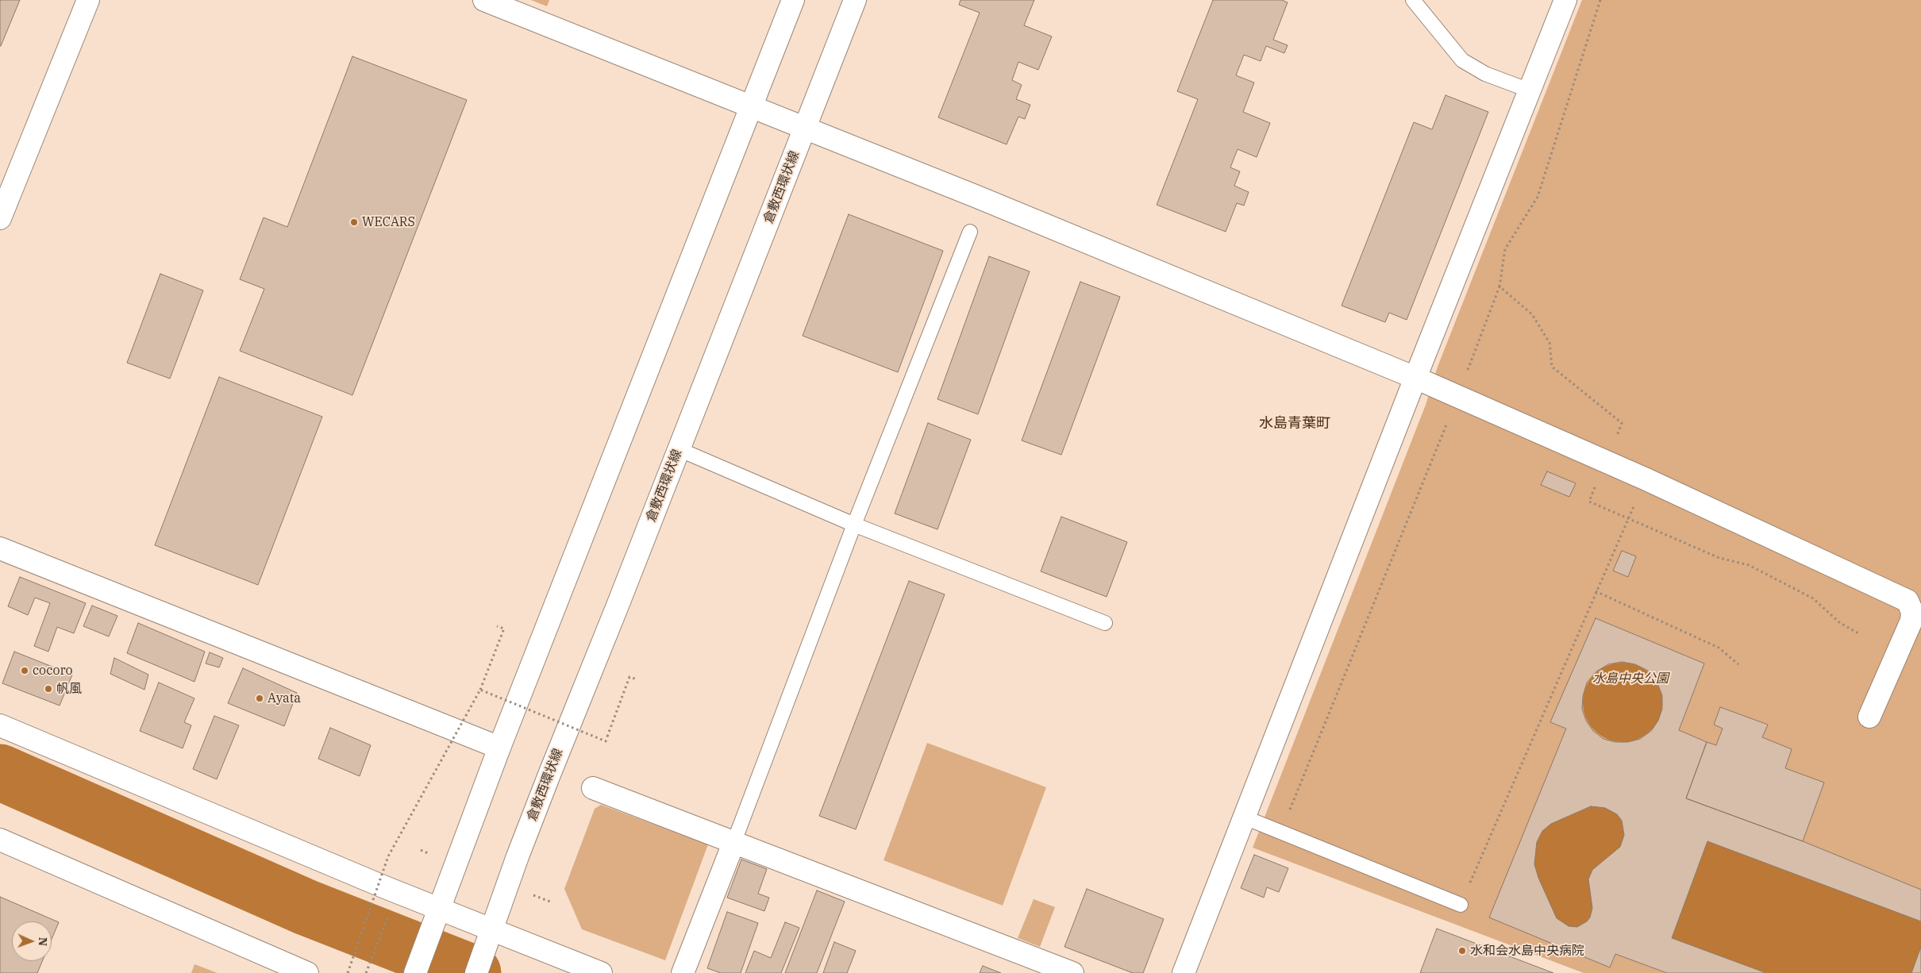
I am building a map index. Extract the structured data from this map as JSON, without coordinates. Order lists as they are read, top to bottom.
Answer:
{
  "streets": {
    "street": ["倉敷西環状線"]
  },
  "districts": ["水島青葉町"],
  "parks": ["水島中央公園"],
  "places": [
    "WECARS",
    "cocoro",
    "帆風",
    "Ayata",
    "水和会水島中央病院"
  ],
  "north": "right"
}
